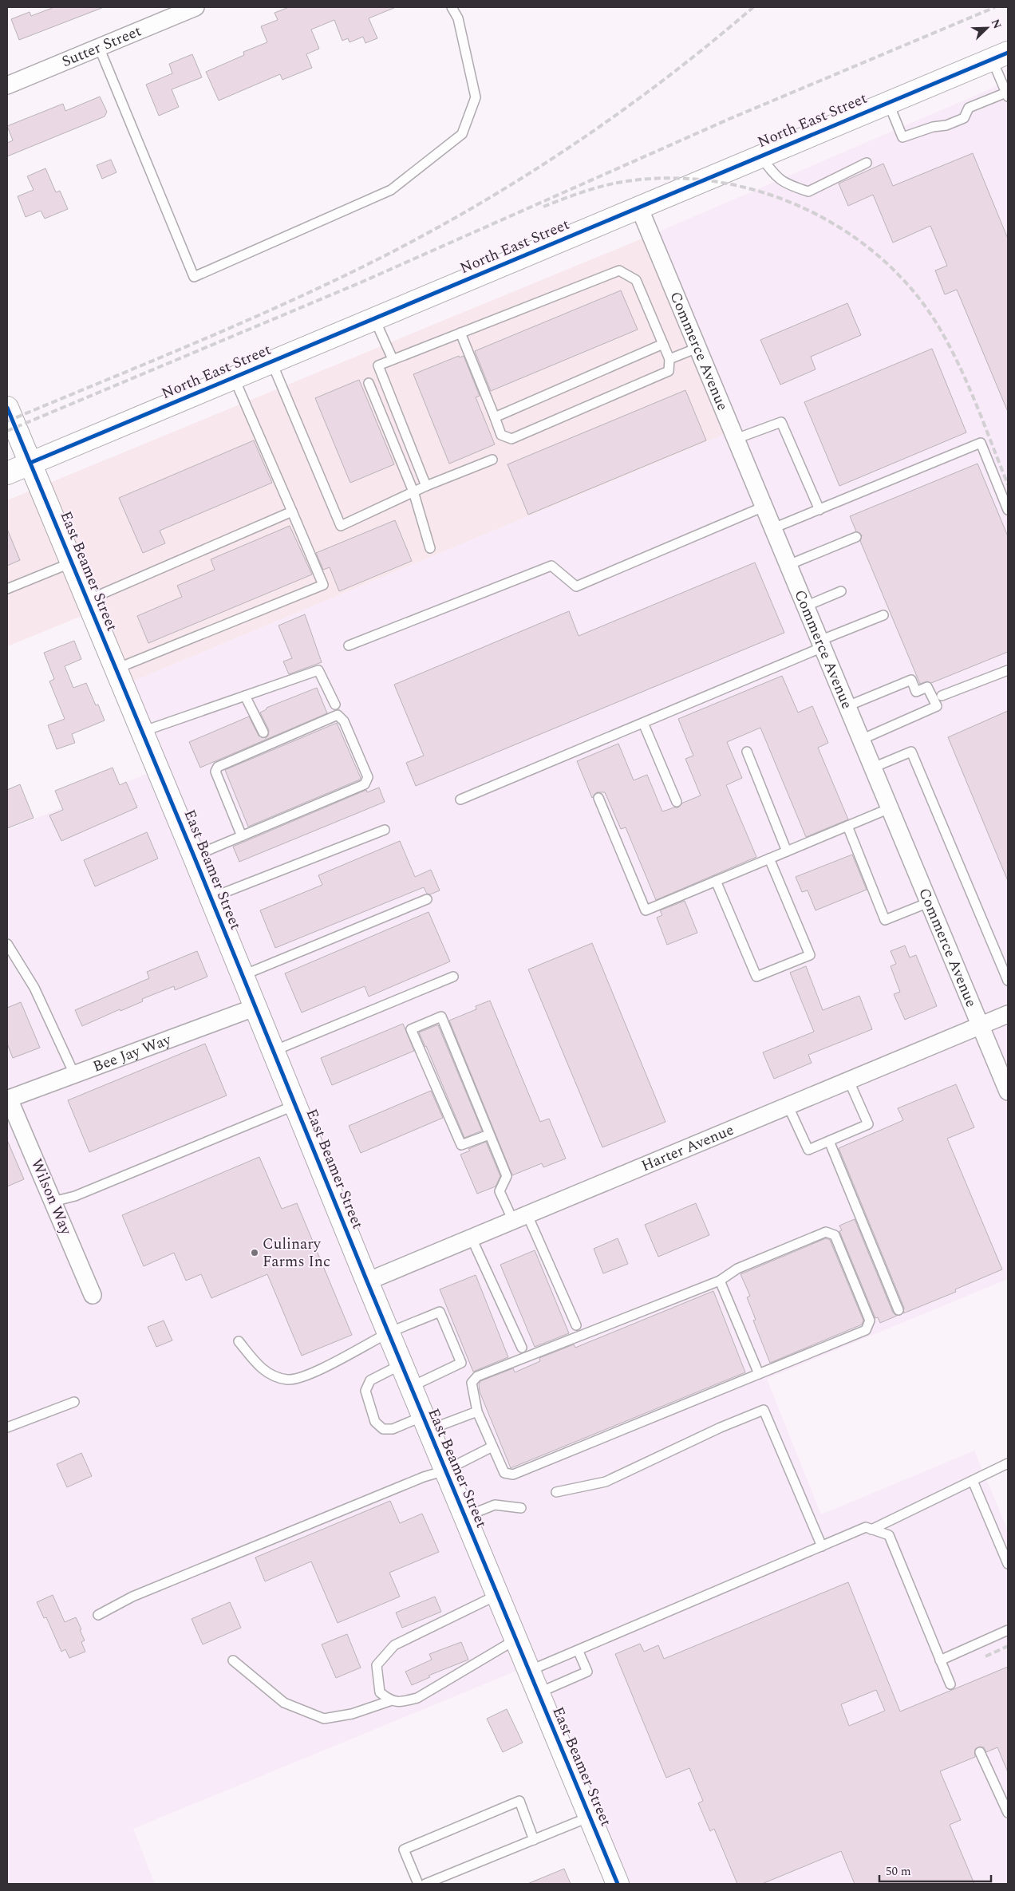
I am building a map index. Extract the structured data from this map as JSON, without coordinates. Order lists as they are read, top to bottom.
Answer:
{
  "streets": {
    "street": [
      "Sutter Street",
      "North East Street",
      "Commerce Avenue",
      "East Beamer Street",
      "Bee Jay Way",
      "Harter Avenue",
      "Wilson Way"
    ]
  },
  "crossings": [
    ["North East Street", "Commerce Avenue"],
    ["North East Street", "East Beamer Street"],
    ["Commerce Avenue", "Harter Avenue"],
    ["East Beamer Street", "Bee Jay Way"],
    ["East Beamer Street", "Harter Avenue"],
    ["Bee Jay Way", "Wilson Way"]
  ],
  "places": ["Culinary Farms Inc"],
  "scale_bar": "50 m",
  "north": "top right"
}
